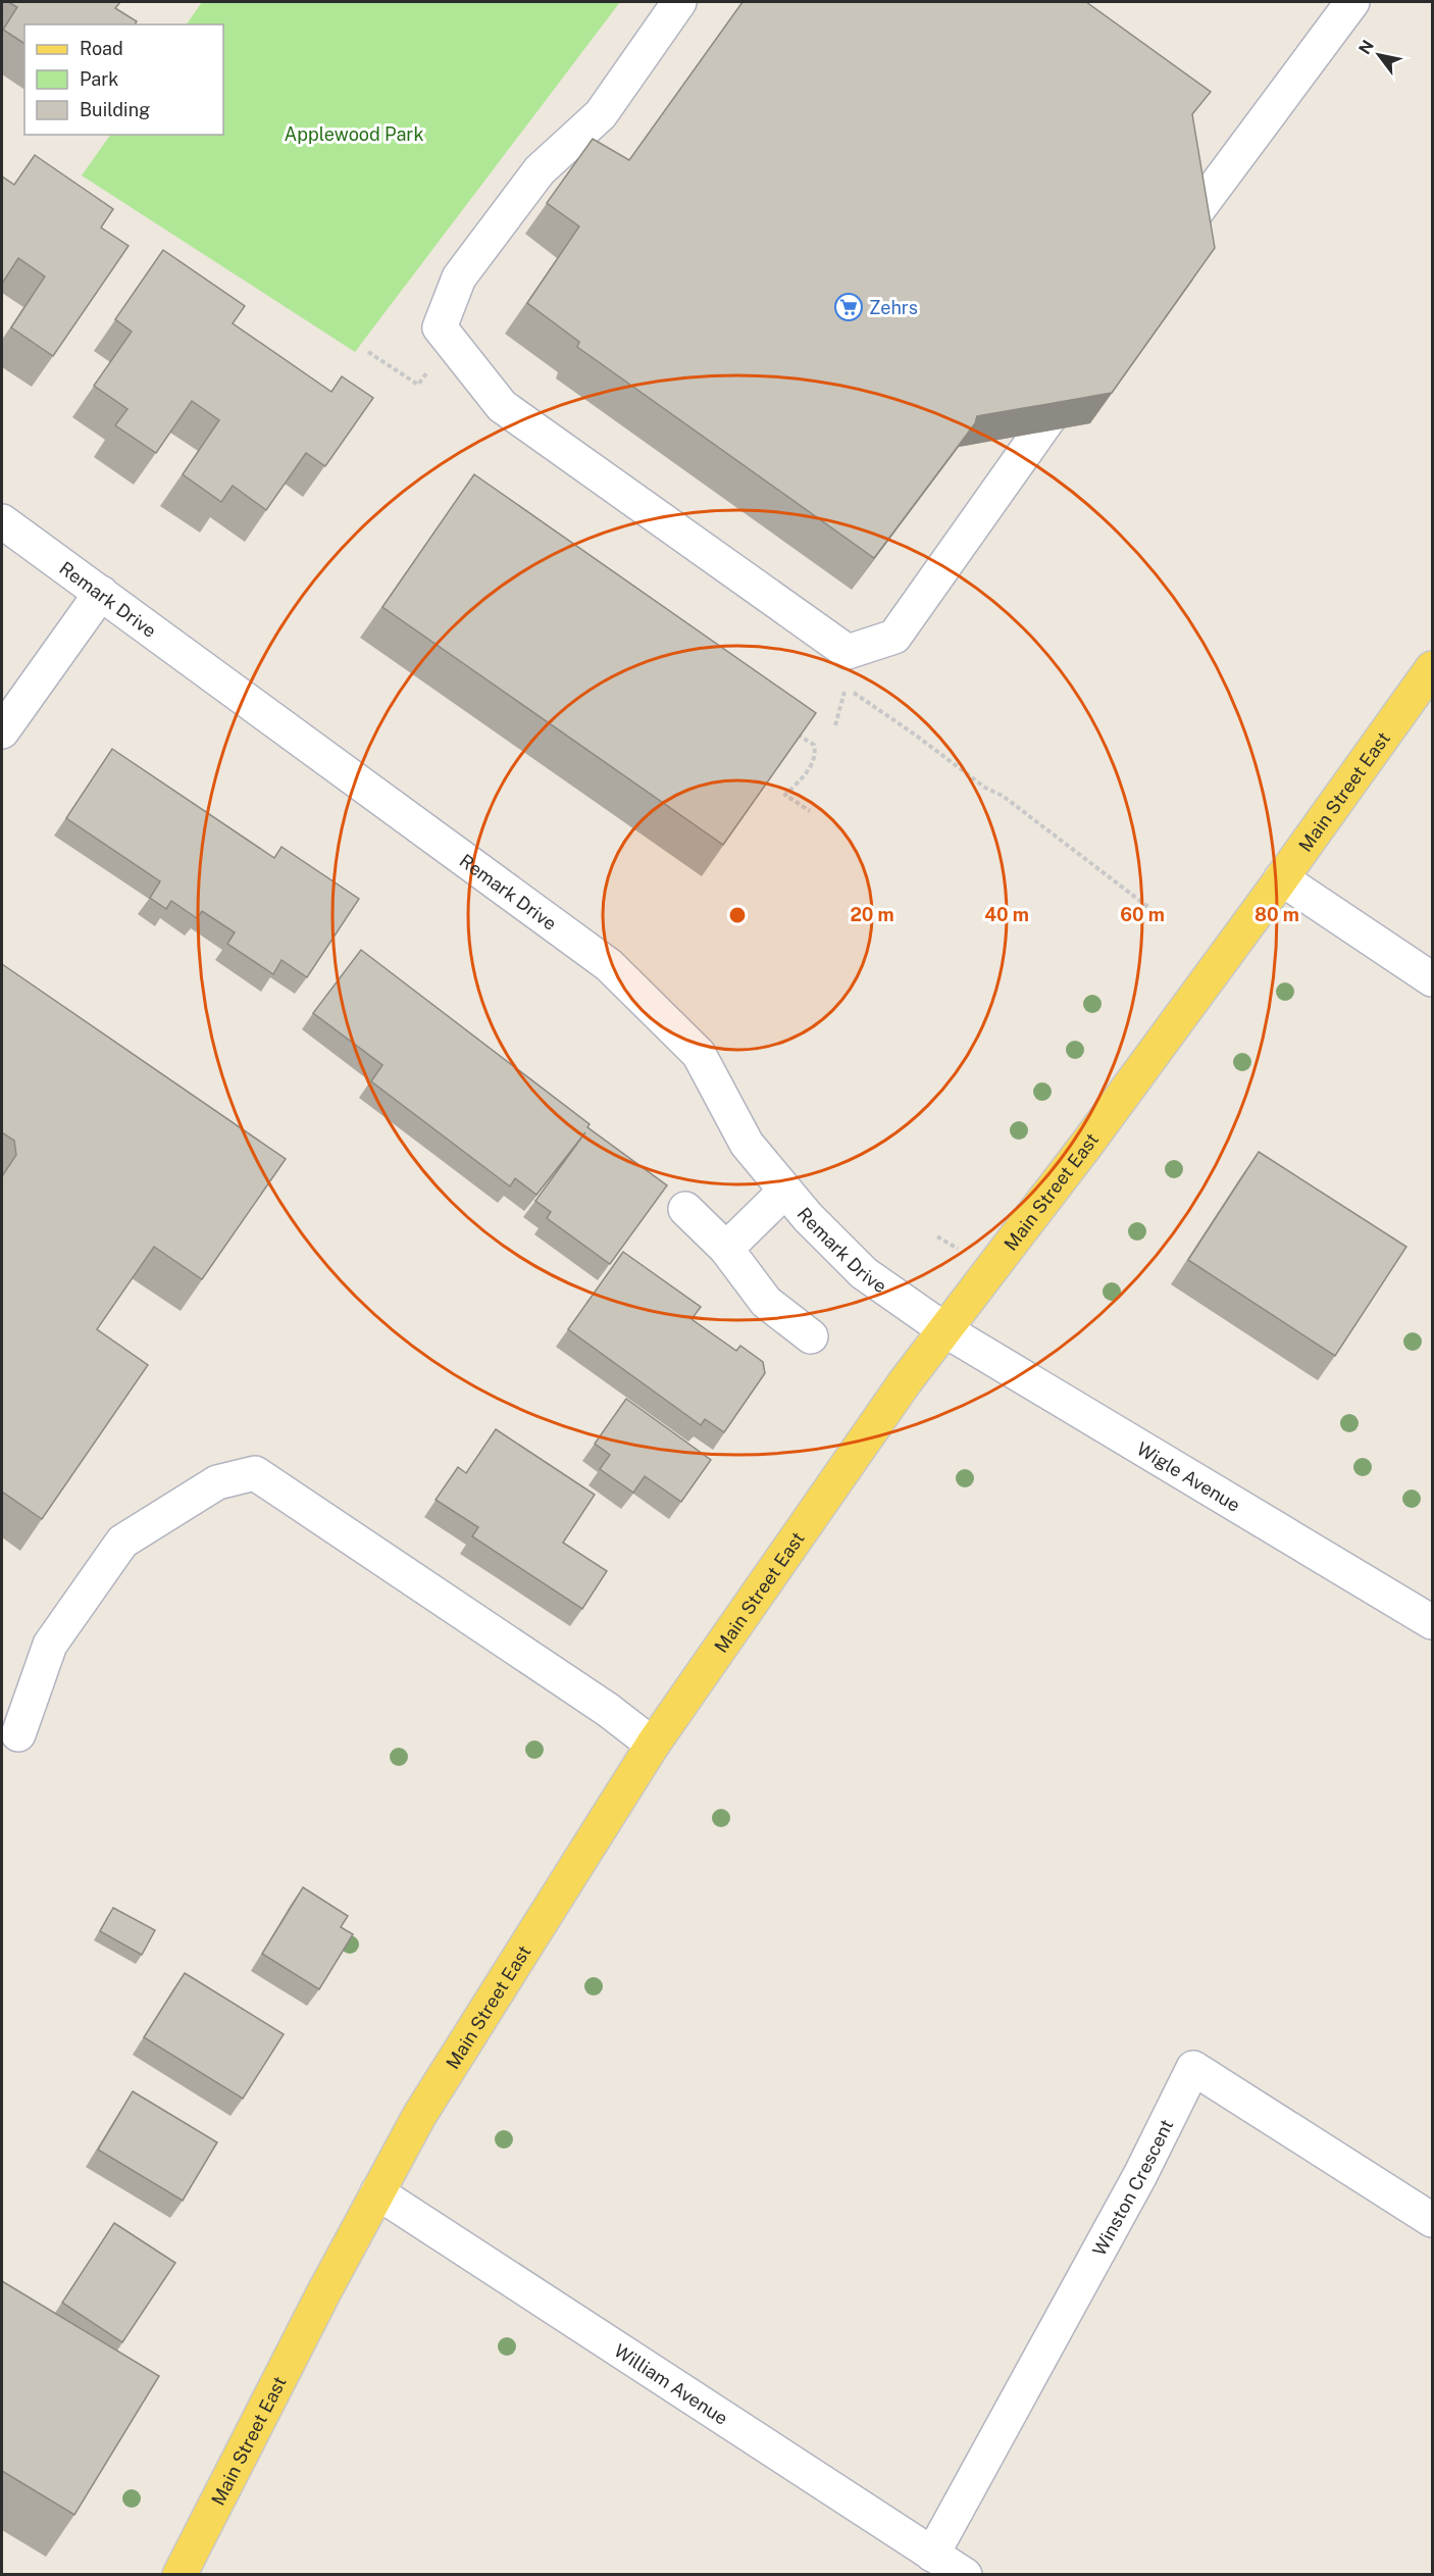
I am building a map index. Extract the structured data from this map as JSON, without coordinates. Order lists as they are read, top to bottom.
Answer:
{
  "streets": {
    "main road": ["Main Street East"],
    "street": [
      "Remark Drive",
      "Wigle Avenue",
      "Winston Crescent",
      "William Avenue"
    ]
  },
  "crossings": [
    ["Remark Drive", "Main Street East"],
    ["Remark Drive", "Wigle Avenue"],
    ["Main Street East", "Wigle Avenue"],
    ["Main Street East", "William Avenue"],
    ["Winston Crescent", "William Avenue"]
  ],
  "parks": ["Applewood Park"],
  "places": {
    "supermarket": ["Zehrs"]
  },
  "legend": ["Road", "Park", "Building"],
  "north": "top left",
  "rings": [
    "20 m",
    "40 m",
    "60 m",
    "80 m"
  ]
}
